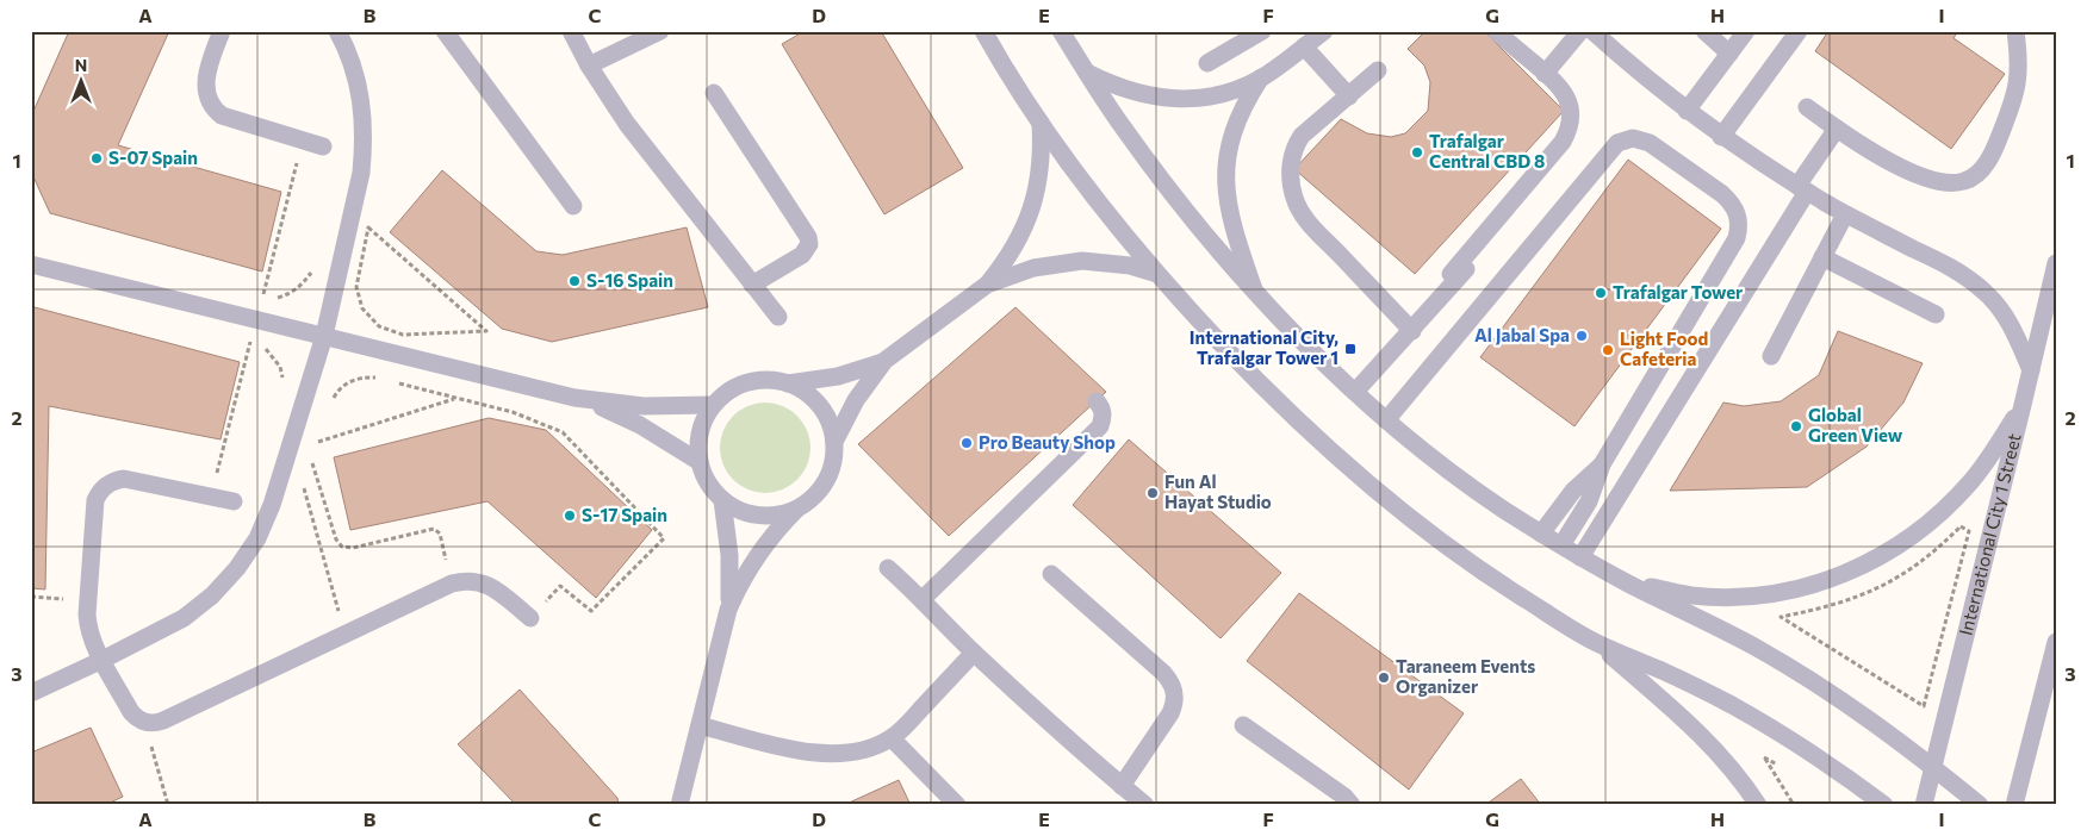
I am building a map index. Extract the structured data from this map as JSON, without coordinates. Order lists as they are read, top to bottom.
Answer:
{
  "streets": {
    "street": ["International City 1 Street"]
  },
  "places": {
    "other": [
      "Trafalgar Central CBD 8",
      "S-07 Spain",
      "S-16 Spain",
      "Trafalgar Tower",
      "Al Jabal Spa",
      "Light Food Cafeteria",
      "Global Green View",
      "Pro Beauty Shop",
      "Fun Al Hayat Studio",
      "S-17 Spain",
      "Taraneem Events Organizer"
    ],
    "transit": ["International City, Trafalgar Tower 1"]
  },
  "north": "top",
  "grid": {
    "columns": [
      "A",
      "B",
      "C",
      "D",
      "E",
      "F",
      "G",
      "H",
      "I"
    ],
    "rows": ["1", "2", "3"]
  }
}
